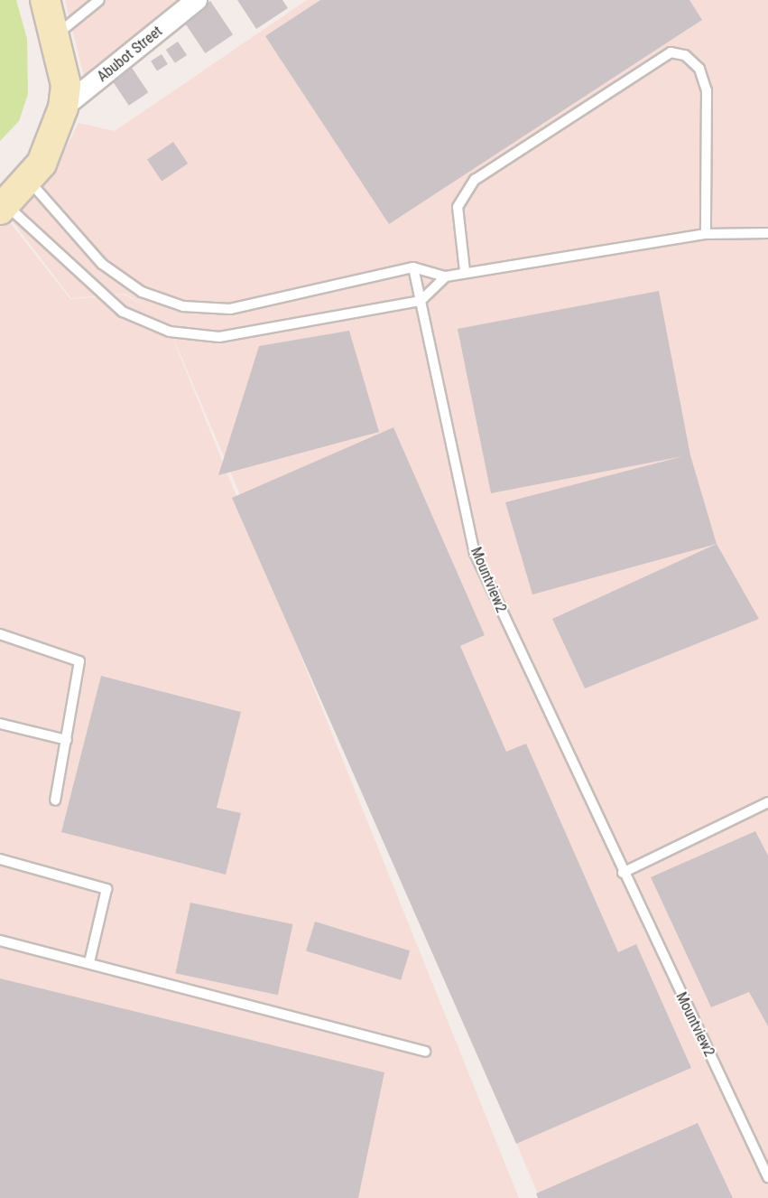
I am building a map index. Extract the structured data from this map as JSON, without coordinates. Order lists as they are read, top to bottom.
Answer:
{
  "streets": {
    "street": ["Abubot Street"],
    "lane": ["Mountview2"]
  }
}
